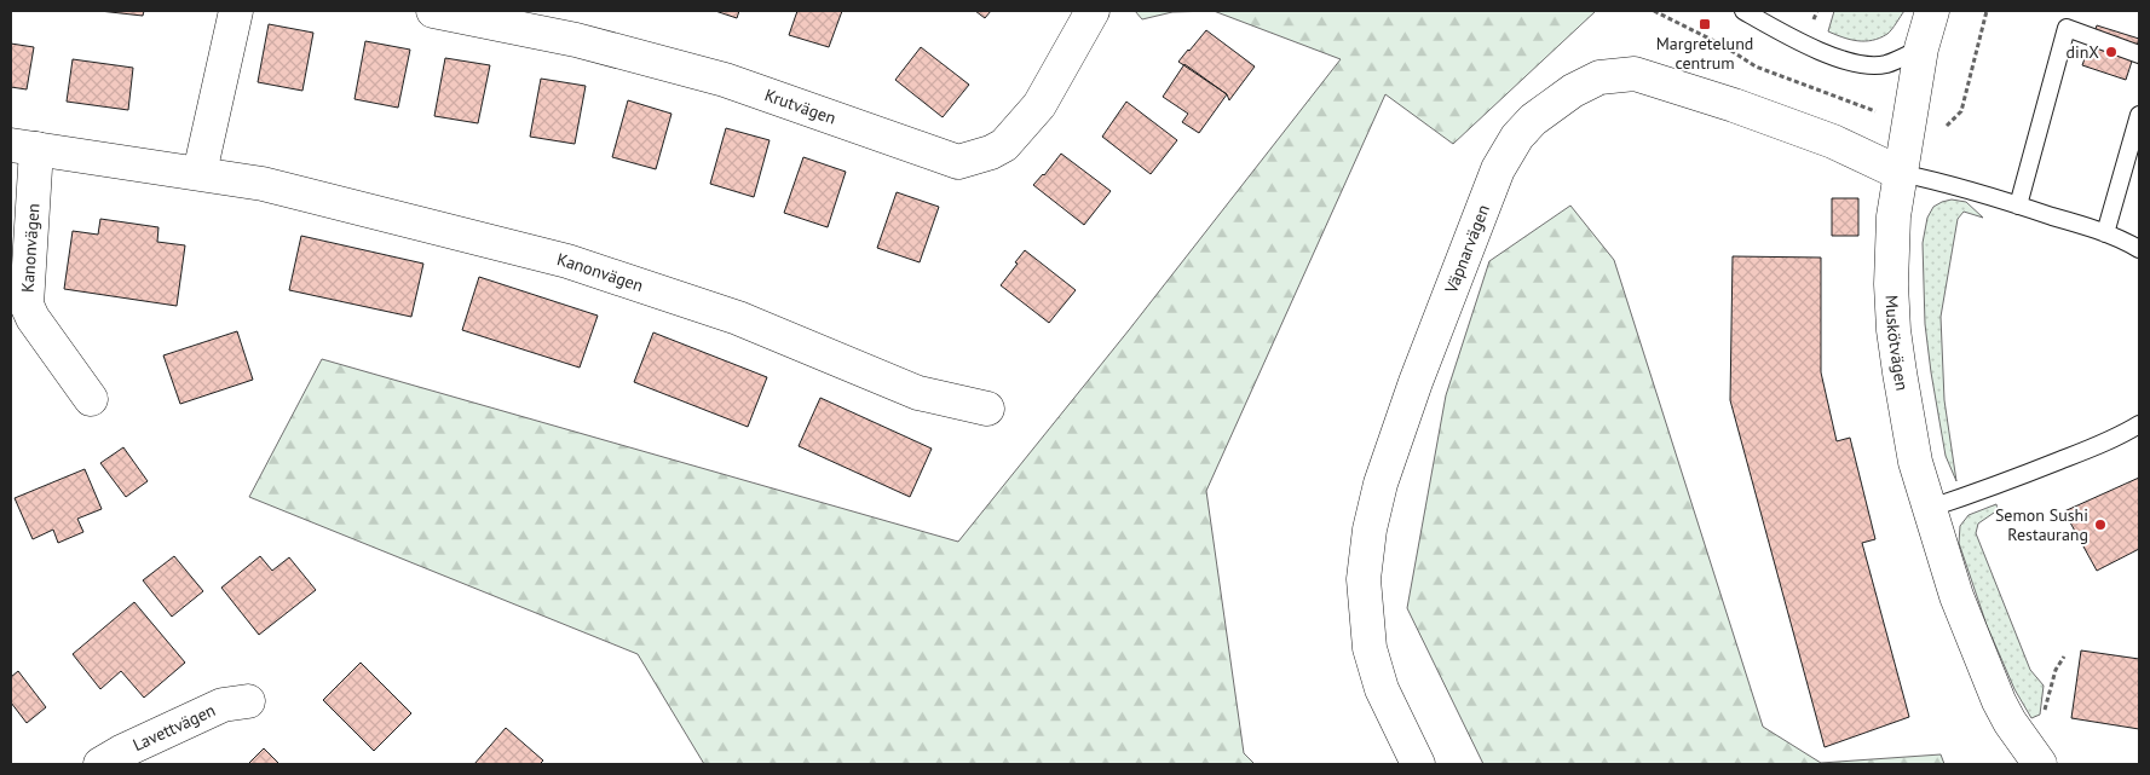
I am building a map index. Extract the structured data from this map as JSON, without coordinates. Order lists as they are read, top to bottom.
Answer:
{
  "streets": {
    "street": [
      "Krutvägen",
      "Kanonvägen",
      "Väpnarvägen",
      "Muskötvägen",
      "Lavettvägen"
    ]
  },
  "crossings": [
    ["Väpnarvägen", "Muskötvägen"]
  ],
  "places": {
    "transit": ["Margretelund centrum"],
    "other": ["dinX", "Semon Sushi Restaurang"]
  }
}
